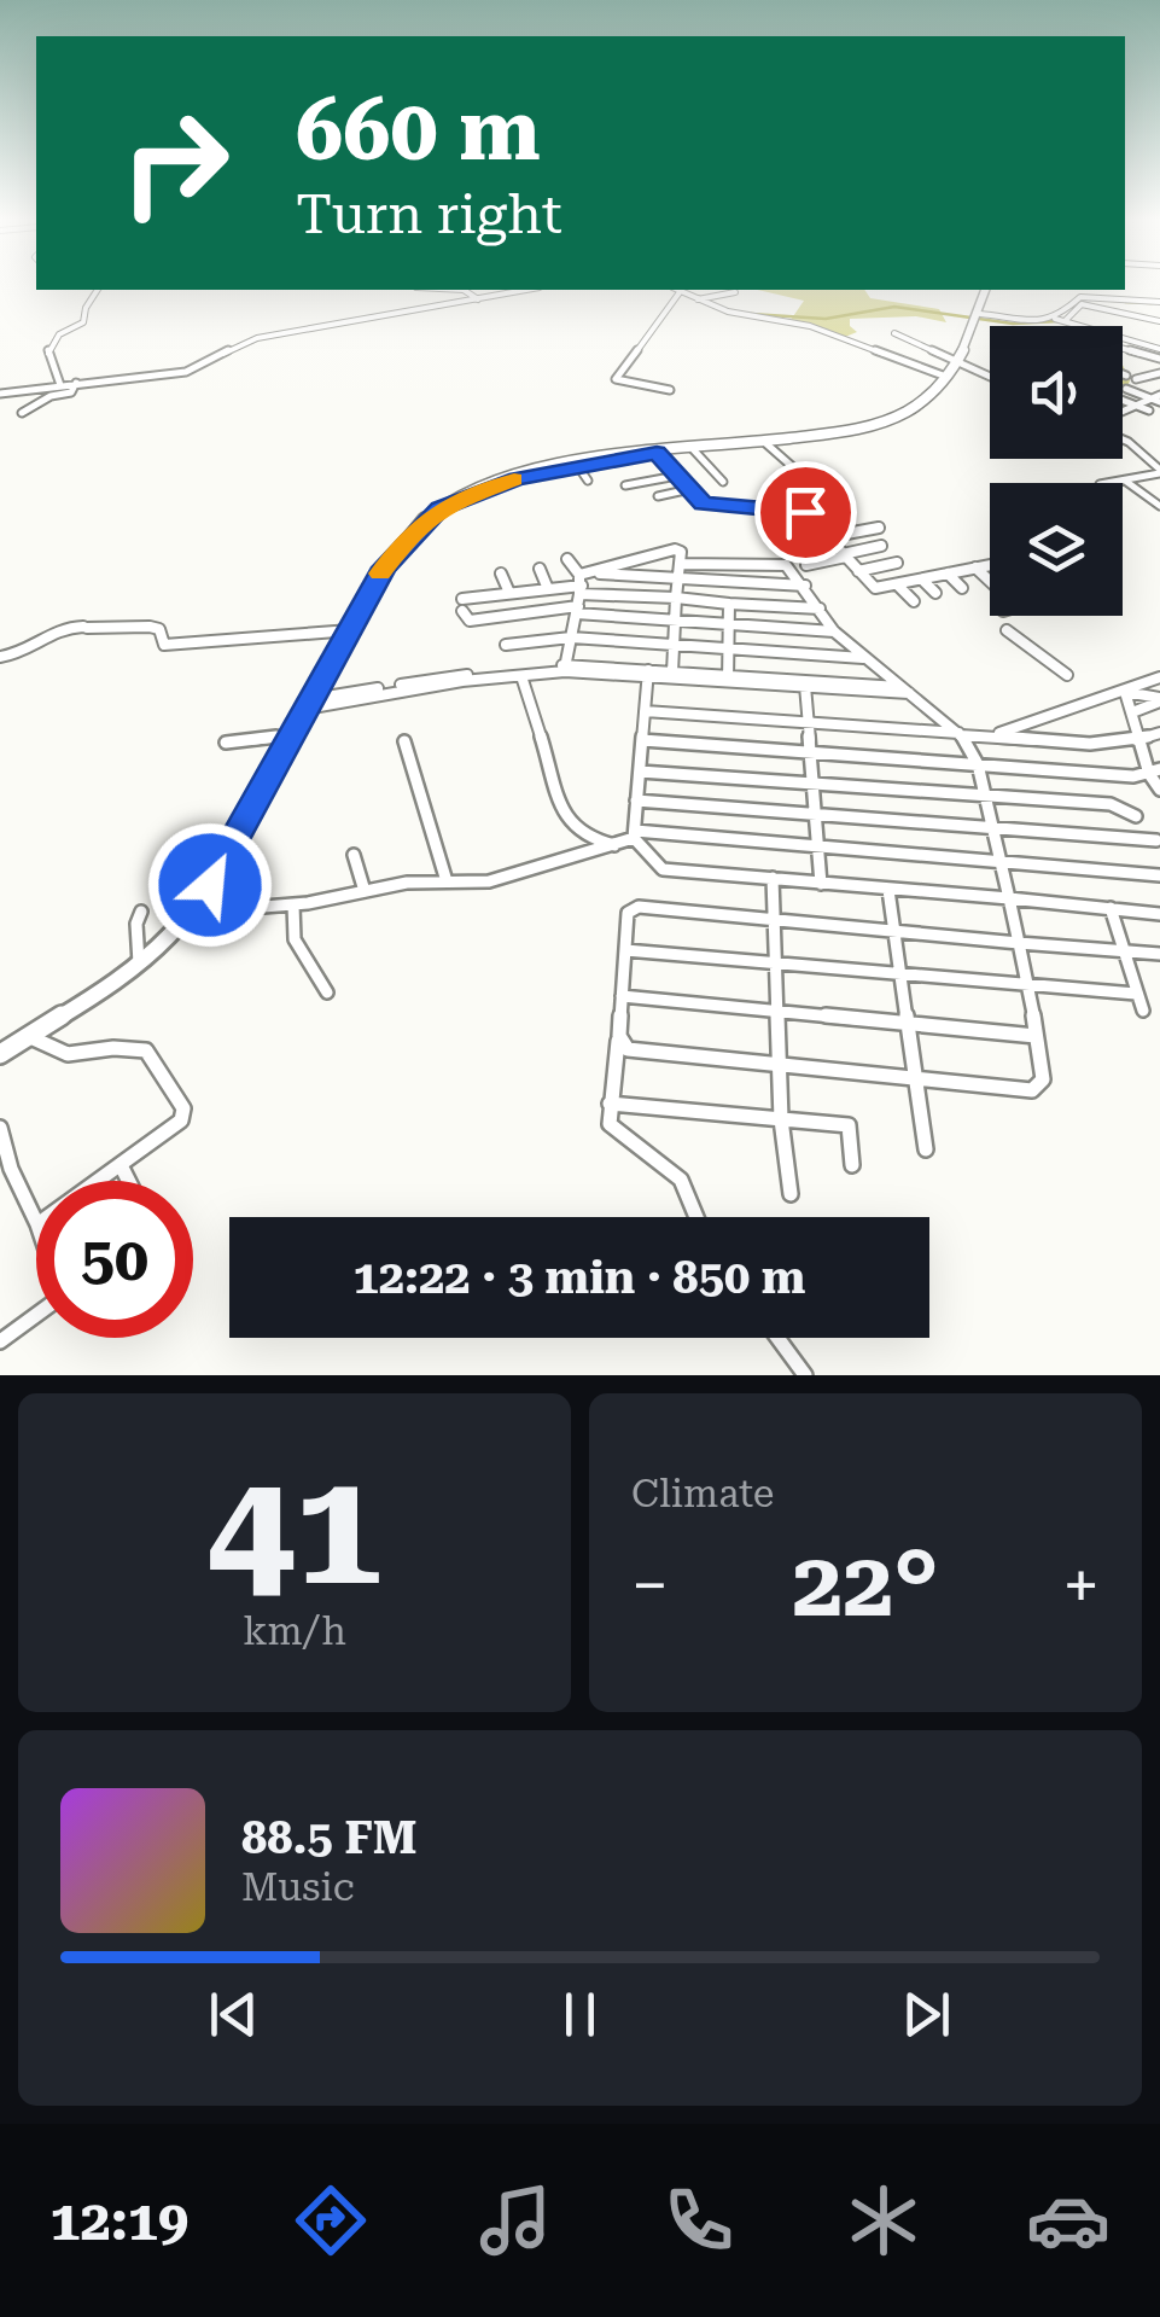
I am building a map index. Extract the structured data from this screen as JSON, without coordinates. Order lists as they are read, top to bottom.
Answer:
{
  "page": {
    "turn": ["660 m", "Turn right"],
    "limit": "50",
    "trip": "12:22 · 3 min · 850 m",
    "tile": [
      ["41", "km/h"],
      "Climate"
    ],
    "heat": ["−", "22°", "+"],
    "song": ["88.5 FM", "Music"],
    "tabs": "12:19"
  }
}
